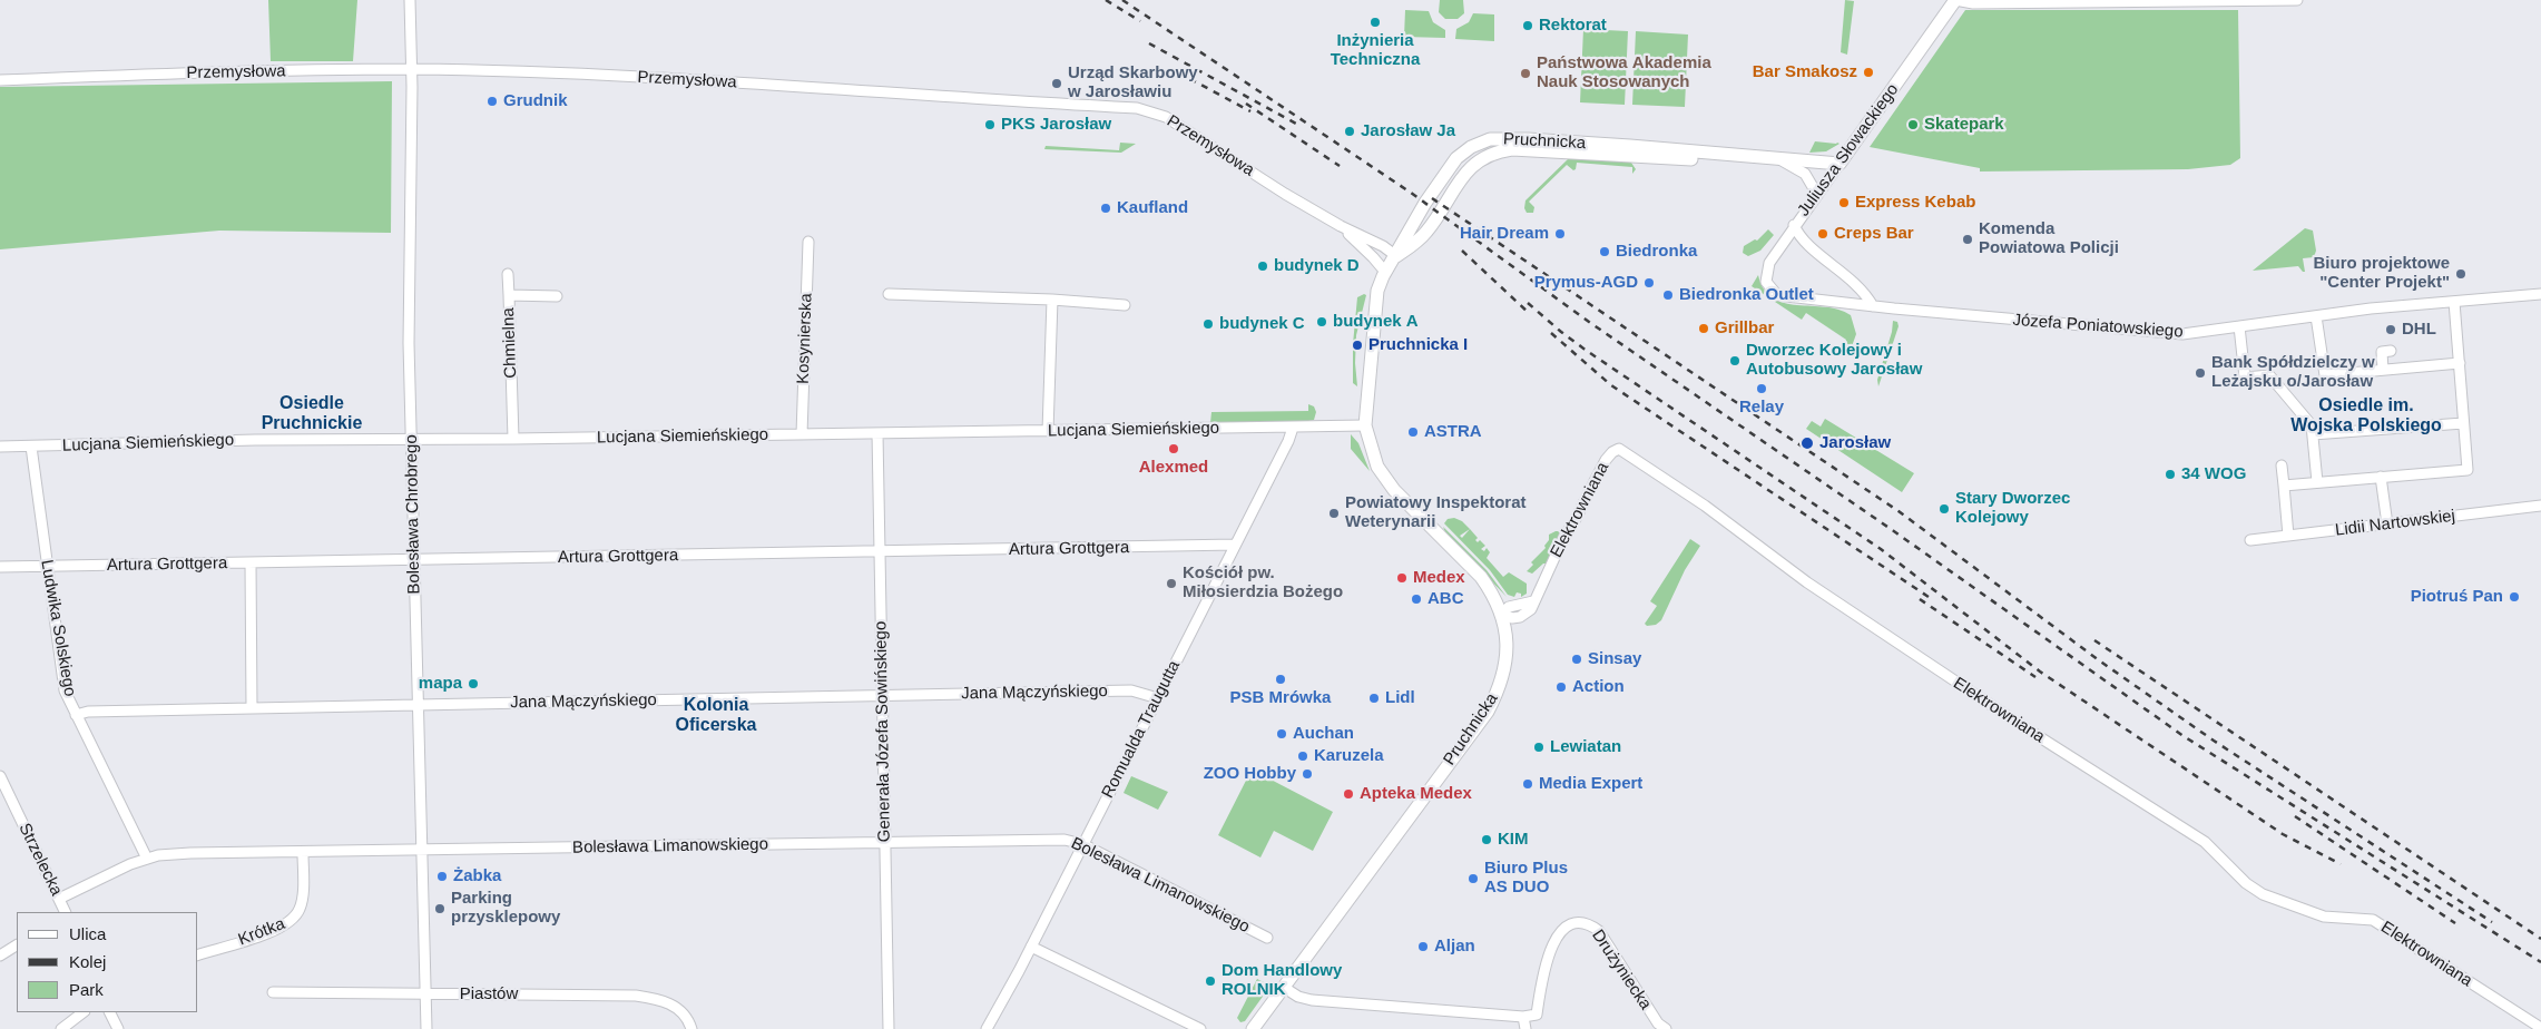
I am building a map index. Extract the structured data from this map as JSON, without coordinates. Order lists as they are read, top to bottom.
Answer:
{
  "streets": {
    "main road": ["Pruchnicka", "Juliusza Słowackiego"],
    "street": [
      "Przemysłowa",
      "Józefa Poniatowskiego",
      "Kosynierska",
      "Chmielna",
      "Lucjana Siemieńskiego",
      "Elektrowniana",
      "Bolesława Chrobrego",
      "Lidii Nartowskiej",
      "Artura Grottgera",
      "Ludwika Solskiego",
      "Jana Mączyńskiego",
      "Romualda Traugutta",
      "Generała Józefa Sowińskiego",
      "Bolesława Limanowskiego",
      "Strzelecka",
      "Krótka",
      "Drużyniecka",
      "Piastów"
    ]
  },
  "crossings": [
    ["Przemysłowa", "Bolesława Chrobrego"],
    ["Pruchnicka", "Juliusza Słowackiego"],
    ["Pruchnicka", "Lucjana Siemieńskiego"],
    ["Pruchnicka", "Elektrowniana"],
    ["Juliusza Słowackiego", "Józefa Poniatowskiego"],
    ["Kosynierska", "Lucjana Siemieńskiego"],
    ["Chmielna", "Lucjana Siemieńskiego"],
    ["Lucjana Siemieńskiego", "Bolesława Chrobrego"],
    ["Lucjana Siemieńskiego", "Ludwika Solskiego"],
    ["Lucjana Siemieńskiego", "Romualda Traugutta"],
    ["Lucjana Siemieńskiego", "Generała Józefa Sowińskiego"],
    ["Bolesława Chrobrego", "Artura Grottgera"],
    ["Bolesława Chrobrego", "Jana Mączyńskiego"],
    ["Bolesława Chrobrego", "Bolesława Limanowskiego"],
    ["Bolesława Chrobrego", "Piastów"],
    ["Artura Grottgera", "Ludwika Solskiego"],
    ["Artura Grottgera", "Romualda Traugutta"],
    ["Artura Grottgera", "Generała Józefa Sowińskiego"],
    ["Ludwika Solskiego", "Jana Mączyńskiego"],
    ["Ludwika Solskiego", "Bolesława Limanowskiego"],
    ["Jana Mączyńskiego", "Romualda Traugutta"],
    ["Jana Mączyńskiego", "Generała Józefa Sowińskiego"],
    ["Romualda Traugutta", "Bolesława Limanowskiego"],
    ["Generała Józefa Sowińskiego", "Bolesława Limanowskiego"],
    ["Bolesława Limanowskiego", "Strzelecka"],
    ["Bolesława Limanowskiego", "Krótka"]
  ],
  "districts": ["Osiedle Pruchnickie", "Osiedle im. Wojska Polskiego", "Kolonia Oficerska"],
  "places": [
    "Inżynieria Techniczna",
    "Rektorat",
    "Bar Smakosz",
    "Państwowa Akademia Nauk Stosowanych",
    "Urząd Skarbowy w Jarosławiu",
    "Grudnik",
    "PKS Jarosław",
    "Skatepark",
    "Jarosław Ja",
    "Express Kebab",
    "Kaufland",
    "Hair Dream",
    "Creps Bar",
    "Komenda Powiatowa Policji",
    "Biedronka",
    "budynek D",
    "Biuro projektowe \"Center Projekt\"",
    "Prymus-AGD",
    "Biedronka Outlet",
    "budynek A",
    "budynek C",
    "Grillbar",
    "DHL",
    "Pruchnicka I",
    "Dworzec Kolejowy i Autobusowy Jarosław",
    "Bank Spółdzielczy w Leżajsku o/Jarosław",
    "Relay",
    "ASTRA",
    "Jarosław",
    "Alexmed",
    "34 WOG",
    "Stary Dworzec Kolejowy",
    "Powiatowy Inspektorat Weterynarii",
    "Medex",
    "Kościół pw. Miłosierdzia Bożego",
    "Piotruś Pan",
    "ABC",
    "Sinsay",
    "PSB Mrówka",
    "mapa",
    "Action",
    "Lidl",
    "Auchan",
    "Lewiatan",
    "Karuzela",
    "ZOO Hobby",
    "Media Expert",
    "Apteka Medex",
    "KIM",
    "Żabka",
    "Biuro Plus AS DUO",
    "Parking przysklepowy",
    "Aljan",
    "Dom Handlowy ROLNIK"
  ],
  "legend": ["Ulica", "Kolej", "Park"]
}
